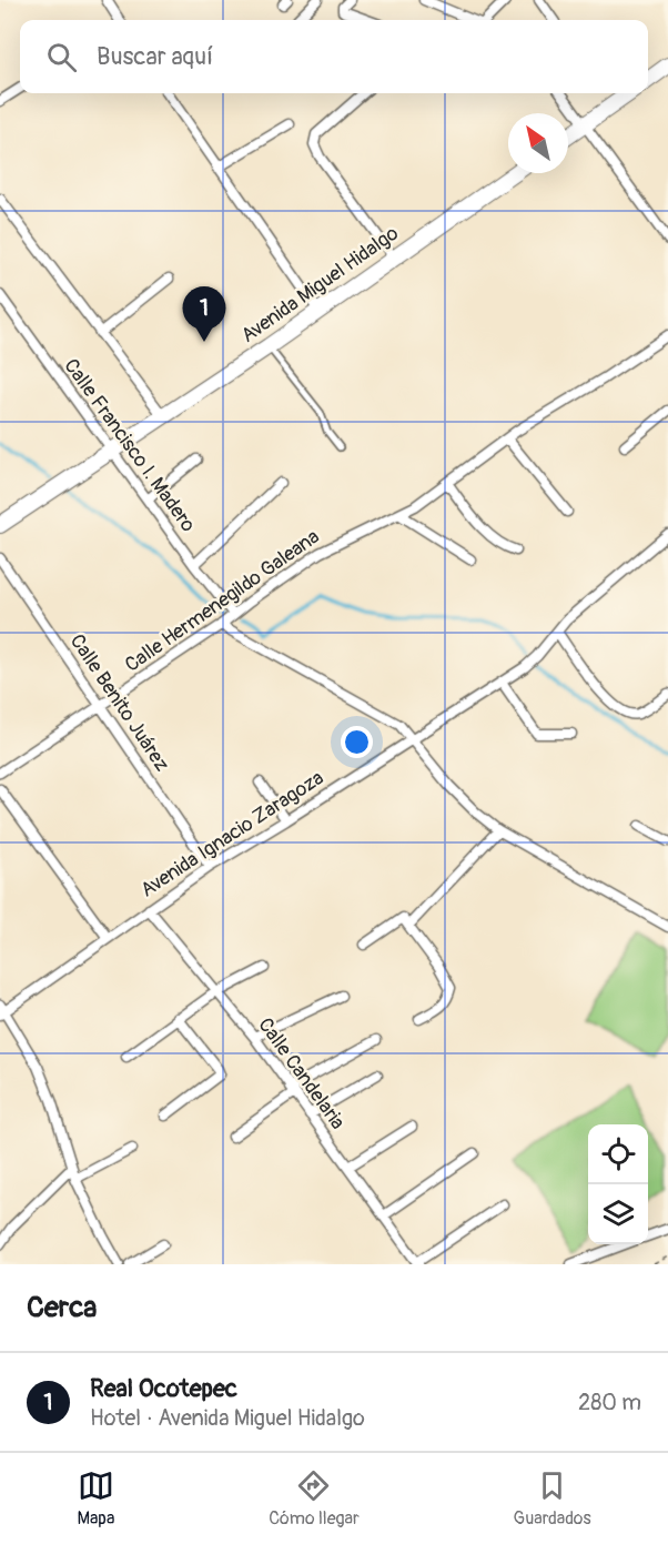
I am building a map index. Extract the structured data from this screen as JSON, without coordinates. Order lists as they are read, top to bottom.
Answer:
{
  "streets": {
    "main road": ["Avenida Miguel Hidalgo"],
    "street": [
      "Calle Francisco I. Madero",
      "Calle Hermenegildo Galeana",
      "Calle Benito Juárez",
      "Avenida Ignacio Zaragoza",
      "Calle Candelaria"
    ]
  },
  "crossings": [
    ["Avenida Miguel Hidalgo", "Calle Francisco I. Madero"],
    ["Calle Francisco I. Madero", "Calle Hermenegildo Galeana"],
    ["Calle Hermenegildo Galeana", "Calle Benito Juárez"],
    ["Calle Benito Juárez", "Avenida Ignacio Zaragoza"],
    ["Avenida Ignacio Zaragoza", "Calle Candelaria"]
  ],
  "north": "top left",
  "page": {
    "search": "Buscar aquí",
    "pins": "1",
    "heading": "Cerca",
    "list": [
      {
        "mark": "1",
        "name": "Real Ocotepec",
        "note": "Hotel · Avenida Miguel Hidalgo",
        "value": "280 m"
      }
    ],
    "nav": ["Mapa", "Cómo llegar", "Guardados"]
  }
}
